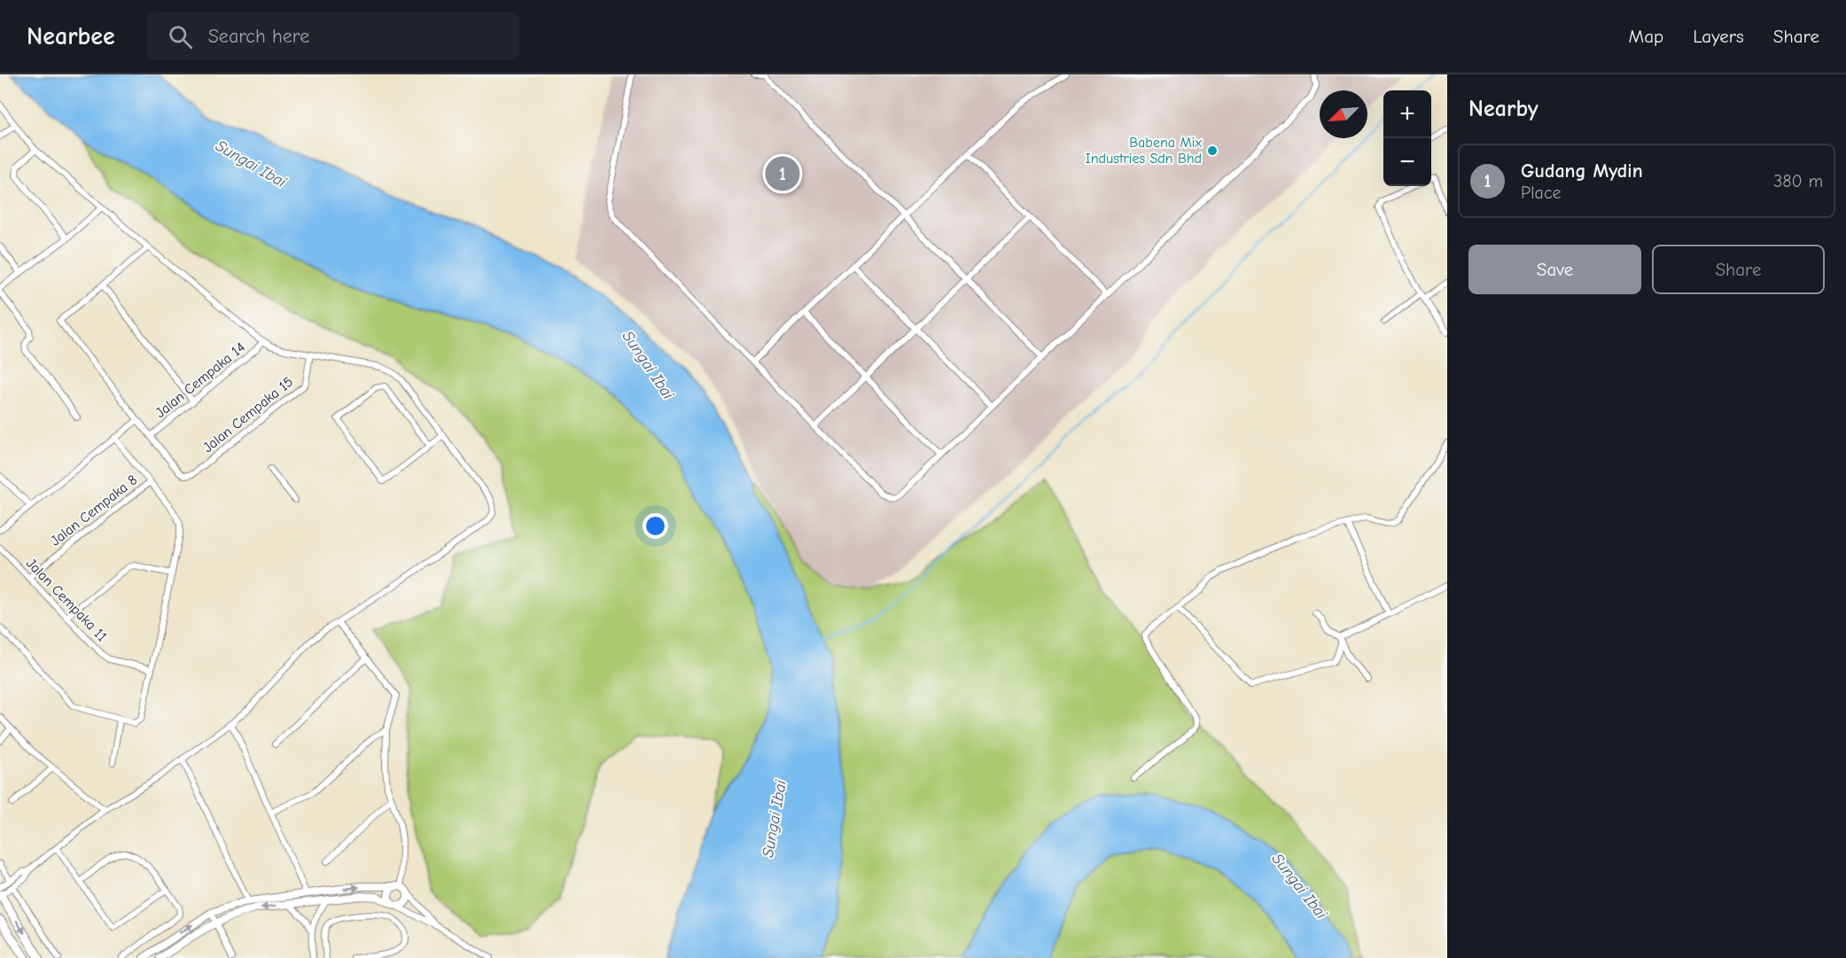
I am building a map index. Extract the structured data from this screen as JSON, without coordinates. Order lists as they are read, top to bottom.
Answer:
{
  "streets": {
    "street": [
      "Jalan Cempaka 14",
      "Jalan Cempaka 15",
      "Jalan Cempaka 8",
      "Jalan Cempaka 11"
    ]
  },
  "crossings": [
    ["Jalan Cempaka 14", "Jalan Cempaka 15"],
    ["Jalan Cempaka 8", "Jalan Cempaka 11"]
  ],
  "water": ["Sungai Ibai"],
  "places": ["Babena Mix Industries Sdn Bhd"],
  "north": "bottom left",
  "page": {
    "header": "Nearbee",
    "search": "Search here",
    "nav": ["Map", "Layers", "Share"],
    "heading": "Nearby",
    "map_buttons": ["+", "−"],
    "list": [
      {
        "mark": "1",
        "name": "Gudang Mydin",
        "note": "Place",
        "value": "380 m"
      }
    ],
    "pins": "1",
    "buttons": ["Save", "Share"]
  }
}
